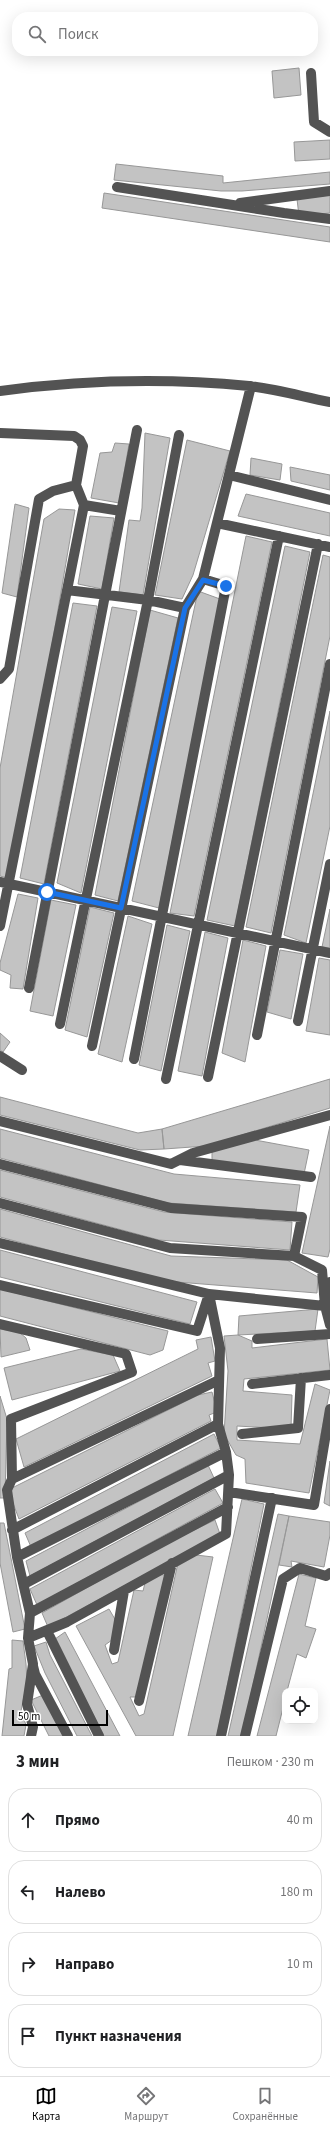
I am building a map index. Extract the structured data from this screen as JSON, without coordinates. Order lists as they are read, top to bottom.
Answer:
{
  "scale_bar": "50 m",
  "page": {
    "search": "Поиск",
    "scale": "50 m",
    "heading": ["3 мин", "Пешком · 230 m"],
    "list": [
      ["Прямо", "40 m"],
      ["Налево", "180 m"],
      ["Направо", "10 m"],
      "Пункт назначения"
    ],
    "nav": ["Карта", "Маршрут", "Сохранённые"]
  }
}
